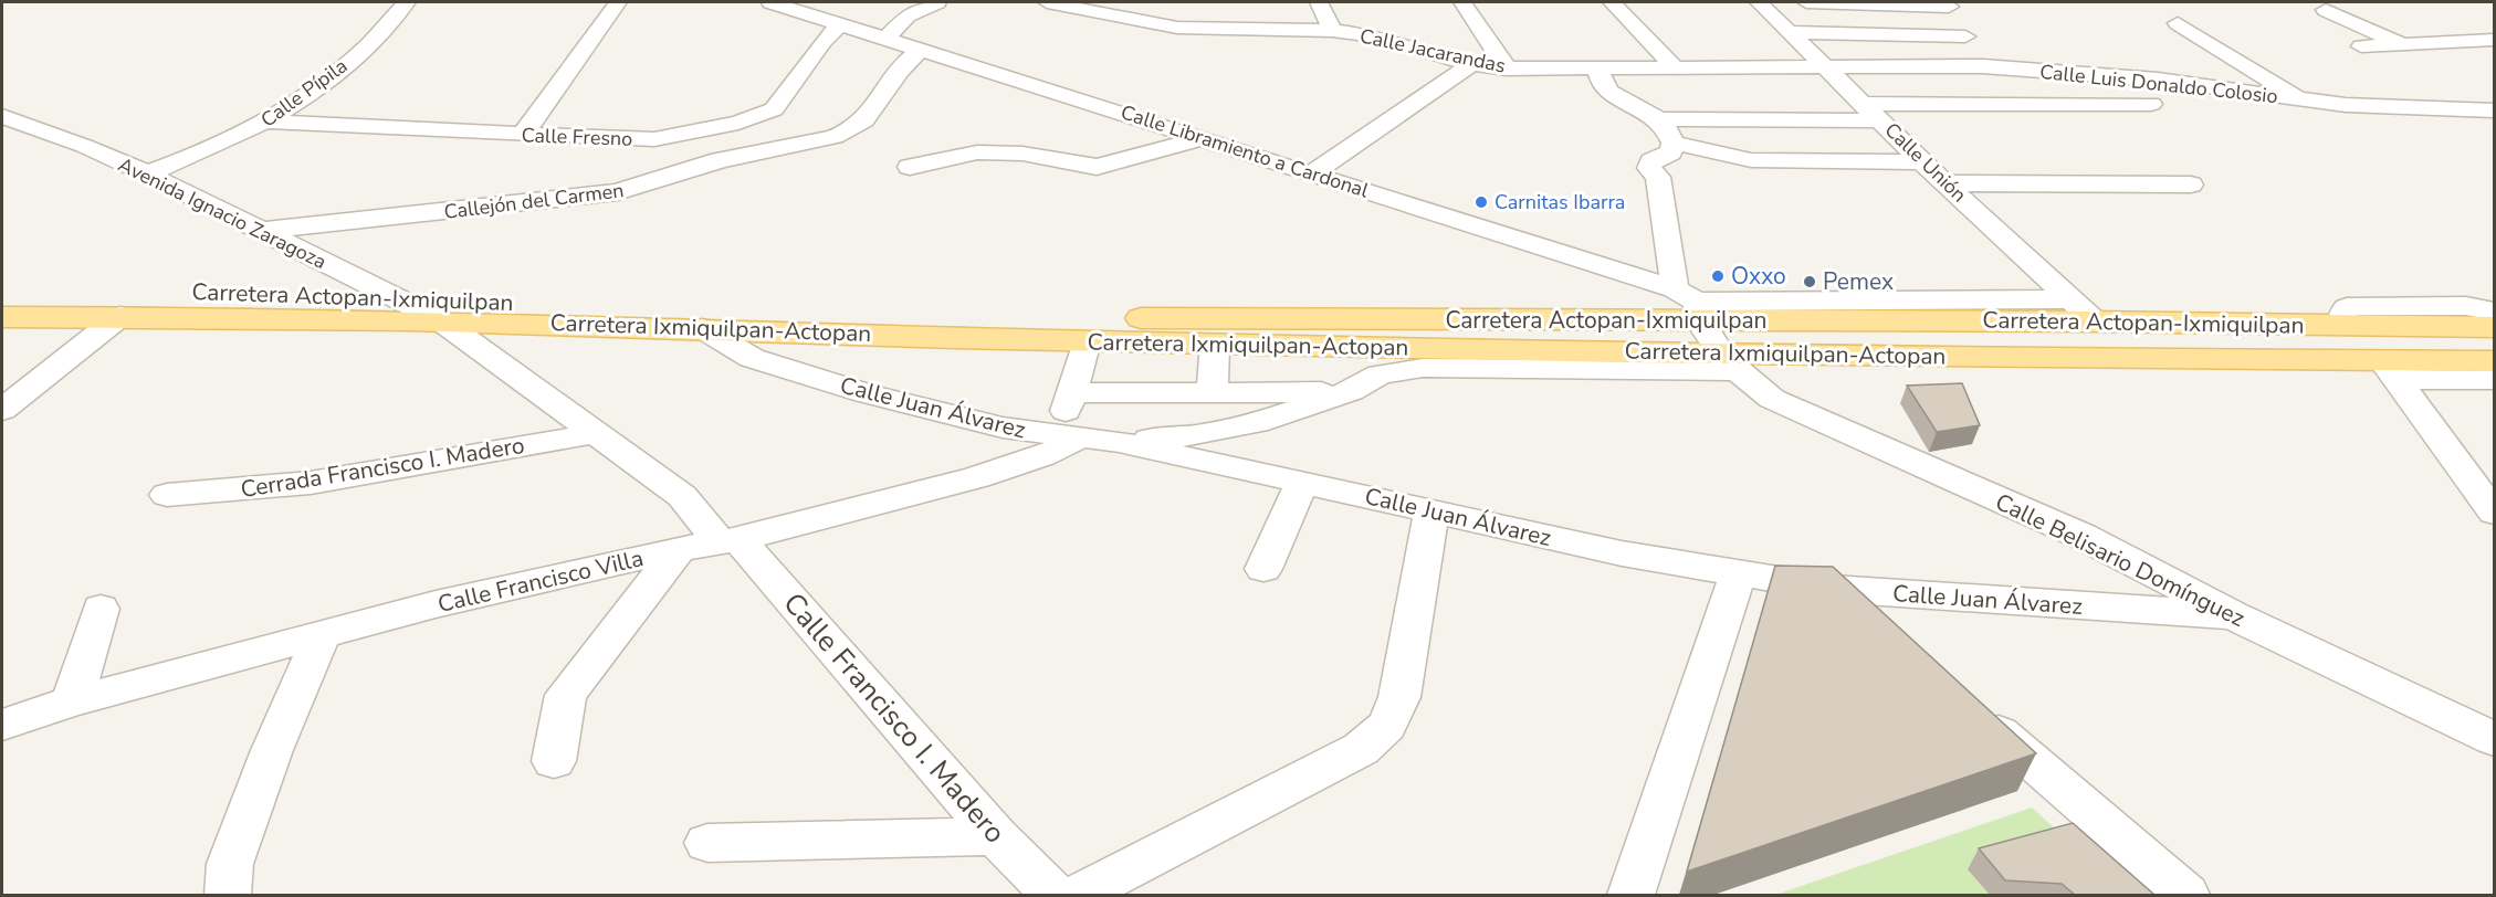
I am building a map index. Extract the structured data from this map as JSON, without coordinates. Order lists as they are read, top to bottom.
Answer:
{
  "streets": {
    "main road": ["Carretera Actopan-Ixmiquilpan", "Carretera Ixmiquilpan-Actopan"],
    "street": [
      "Calle Jacarandas",
      "Calle Luis Donaldo Colosio",
      "Calle Pípila",
      "Calle Fresno",
      "Calle Libramiento a Cardonal",
      "Calle Unión",
      "Callejón del Carmen",
      "Avenida Ignacio Zaragoza",
      "Calle Juan Álvarez",
      "Cerrada Francisco I. Madero",
      "Calle Belisario Domínguez",
      "Calle Francisco Villa",
      "Calle Francisco I. Madero"
    ]
  },
  "crossings": [
    ["Calle Jacarandas", "Calle Luis Donaldo Colosio"],
    ["Calle Jacarandas", "Calle Unión"],
    ["Calle Luis Donaldo Colosio", "Calle Unión"],
    ["Calle Pípila", "Calle Fresno"],
    ["Calle Pípila", "Avenida Ignacio Zaragoza"],
    ["Calle Fresno", "Calle Libramiento a Cardonal"],
    ["Calle Fresno", "Callejón del Carmen"],
    ["Calle Libramiento a Cardonal", "Calle Unión"],
    ["Calle Libramiento a Cardonal", "Callejón del Carmen"],
    ["Calle Libramiento a Cardonal", "Carretera Actopan-Ixmiquilpan"],
    ["Calle Unión", "Carretera Actopan-Ixmiquilpan"],
    ["Callejón del Carmen", "Avenida Ignacio Zaragoza"],
    ["Avenida Ignacio Zaragoza", "Carretera Actopan-Ixmiquilpan"],
    ["Avenida Ignacio Zaragoza", "Carretera Ixmiquilpan-Actopan"],
    ["Avenida Ignacio Zaragoza", "Calle Francisco I. Madero"],
    ["Carretera Ixmiquilpan-Actopan", "Calle Juan Álvarez"],
    ["Carretera Ixmiquilpan-Actopan", "Calle Belisario Domínguez"],
    ["Carretera Ixmiquilpan-Actopan", "Calle Francisco I. Madero"],
    ["Calle Juan Álvarez", "Calle Belisario Domínguez"],
    ["Calle Juan Álvarez", "Calle Francisco Villa"],
    ["Cerrada Francisco I. Madero", "Calle Francisco I. Madero"],
    ["Calle Francisco Villa", "Calle Francisco I. Madero"]
  ],
  "places": ["Carnitas Ibarra", "Oxxo", "Pemex"]
}
